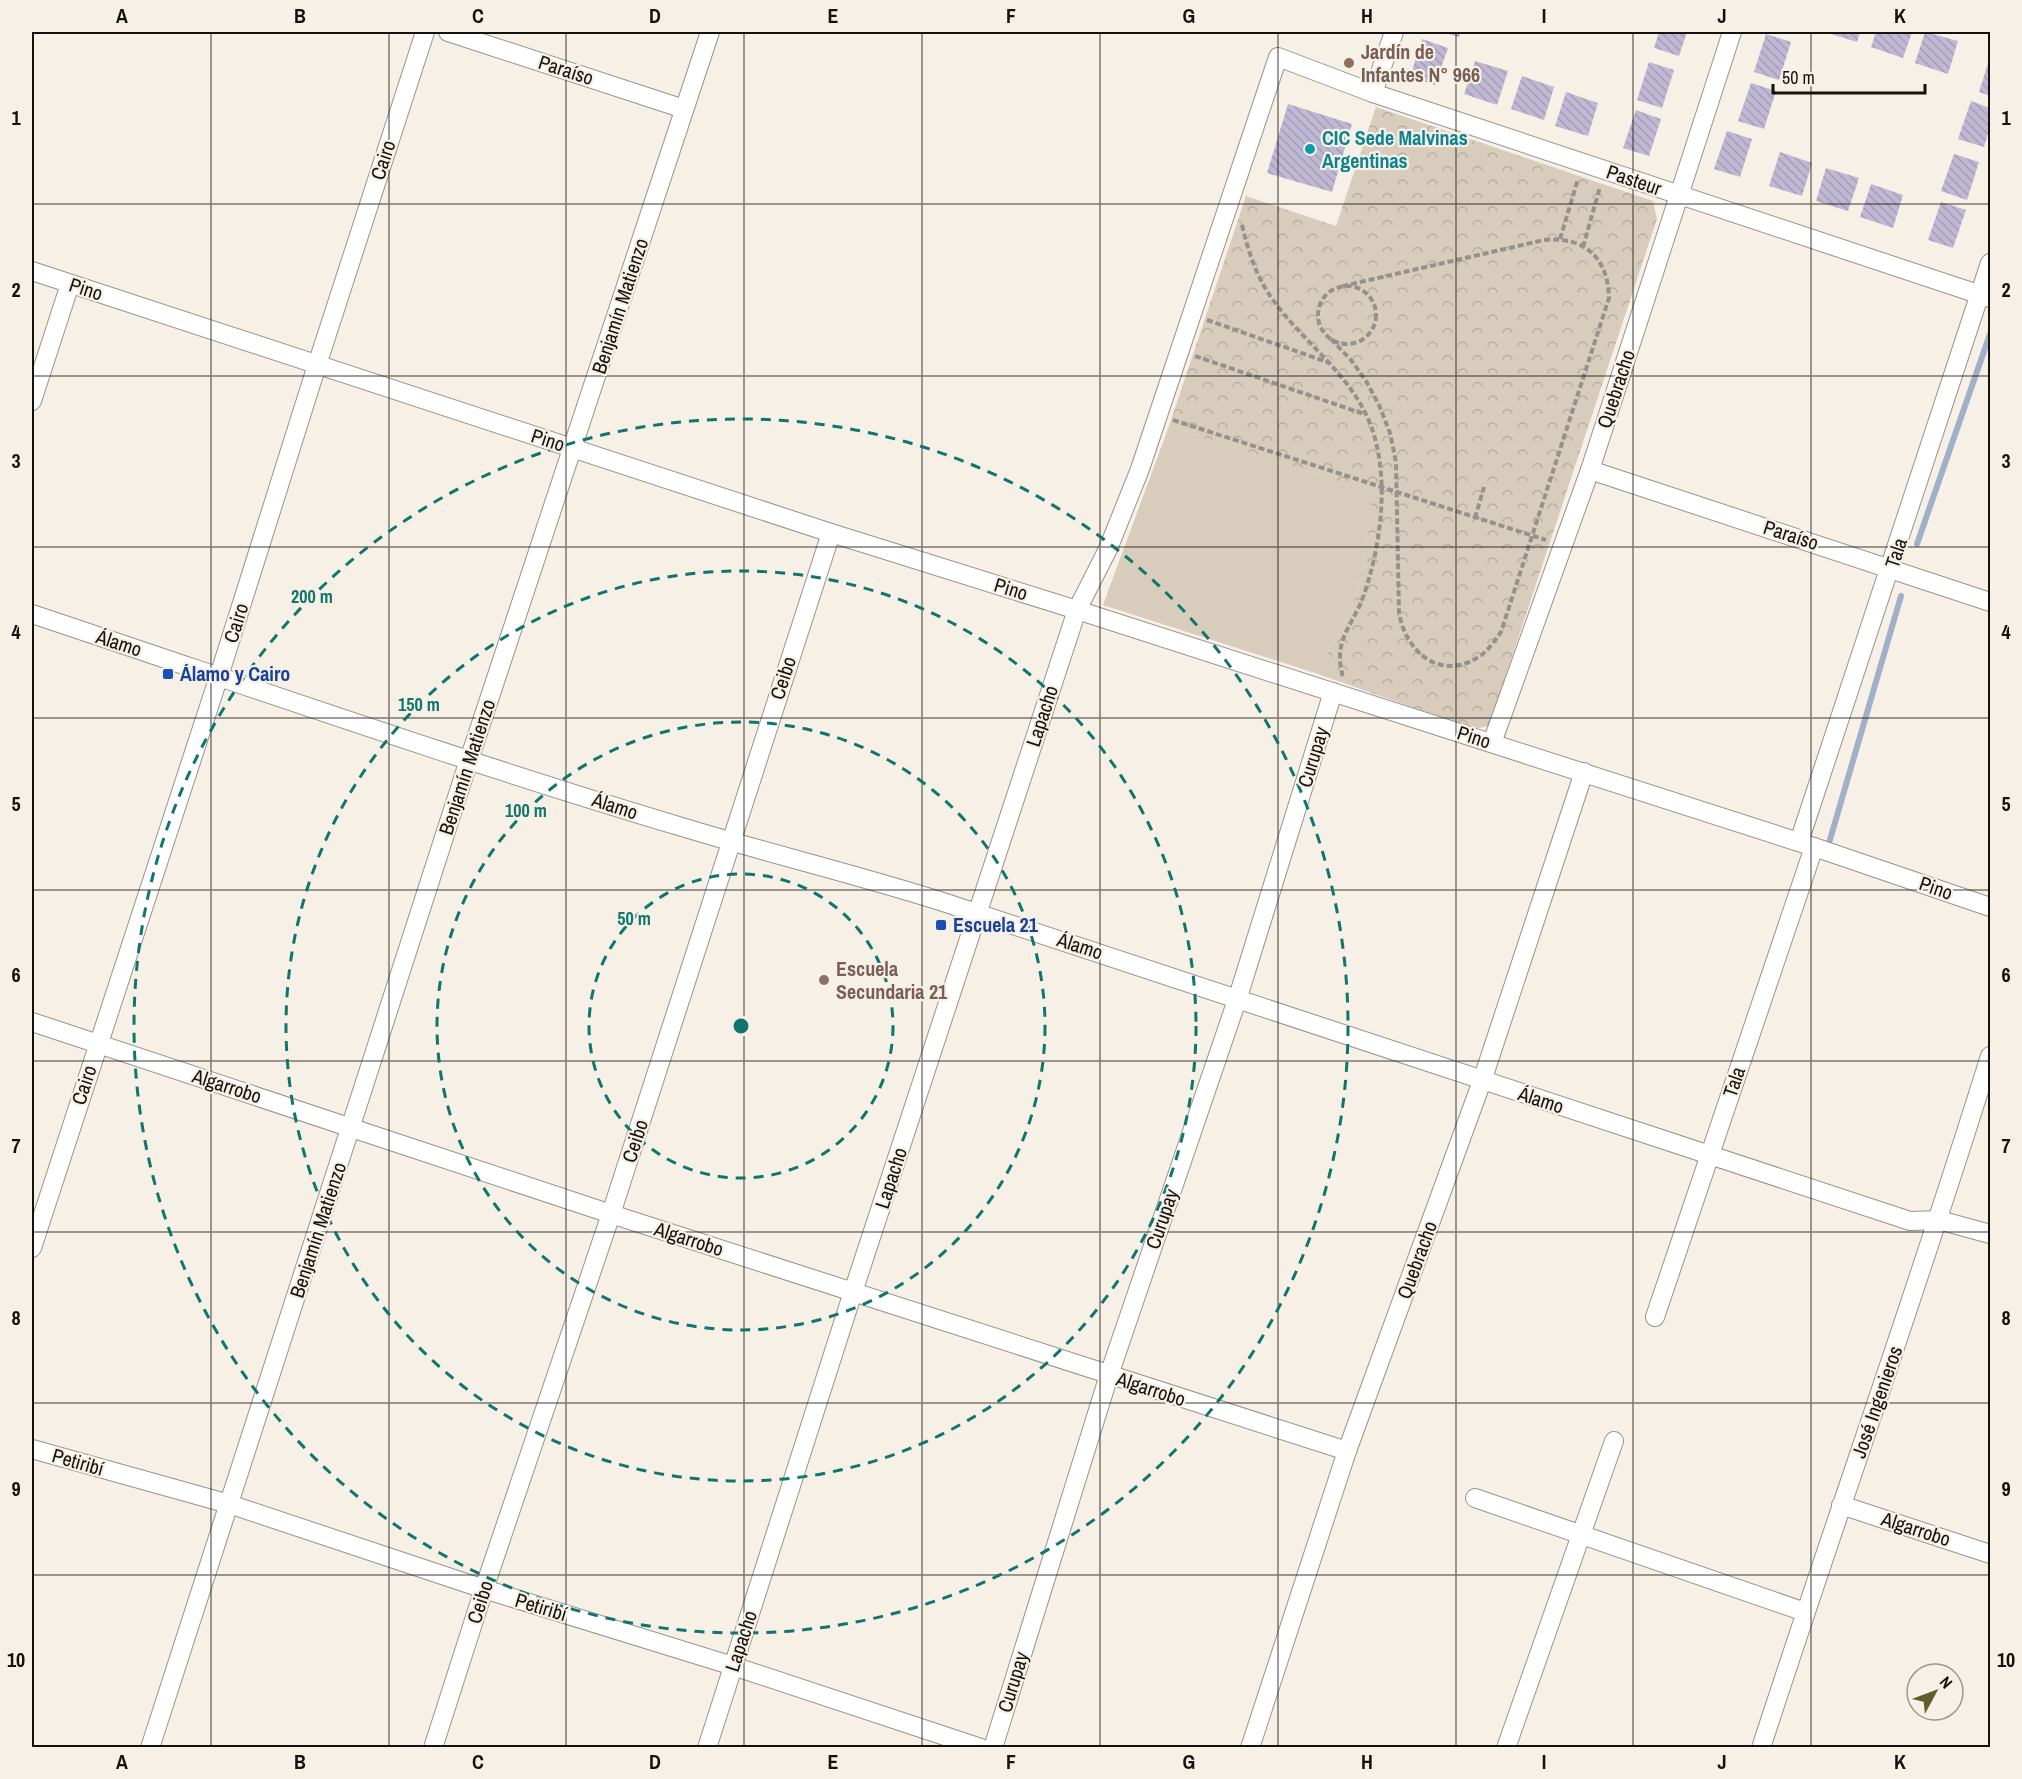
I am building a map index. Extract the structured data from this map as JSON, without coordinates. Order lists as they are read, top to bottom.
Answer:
{
  "streets": {
    "street": [
      "Paraíso",
      "Cairo",
      "Pasteur",
      "Pino",
      "Benjamín Matienzo",
      "Quebracho",
      "Tala",
      "Álamo",
      "Ceibo",
      "Lapacho",
      "Curupay",
      "Algarrobo",
      "José Ingenieros",
      "Petiribí"
    ]
  },
  "crossings": [
    ["Paraíso", "Benjamín Matienzo"],
    ["Paraíso", "Quebracho"],
    ["Paraíso", "Tala"],
    ["Cairo", "Pino"],
    ["Cairo", "Álamo"],
    ["Cairo", "Algarrobo"],
    ["Pasteur", "Quebracho"],
    ["Pasteur", "Tala"],
    ["Pasteur", "Lapacho"],
    ["Pino", "Benjamín Matienzo"],
    ["Pino", "Quebracho"],
    ["Pino", "Tala"],
    ["Pino", "Ceibo"],
    ["Pino", "Lapacho"],
    ["Pino", "Curupay"],
    ["Benjamín Matienzo", "Álamo"],
    ["Benjamín Matienzo", "Algarrobo"],
    ["Benjamín Matienzo", "Petiribí"],
    ["Quebracho", "Álamo"],
    ["Quebracho", "Algarrobo"],
    ["Tala", "Álamo"],
    ["Álamo", "Ceibo"],
    ["Álamo", "Lapacho"],
    ["Álamo", "Curupay"],
    ["Álamo", "José Ingenieros"],
    ["Ceibo", "Algarrobo"],
    ["Ceibo", "Petiribí"],
    ["Lapacho", "Algarrobo"],
    ["Lapacho", "Petiribí"],
    ["Curupay", "Algarrobo"],
    ["Algarrobo", "José Ingenieros"]
  ],
  "places": {
    "other": ["Jardín de Infantes N° 966", "CIC Sede Malvinas Argentinas", "Escuela Secundaria 21"],
    "transit": ["Álamo y Cairo", "Escuela 21"]
  },
  "scale_bar": "50 m",
  "north": "top right",
  "grid": {
    "columns": [
      "A",
      "B",
      "C",
      "D",
      "E",
      "F",
      "G",
      "H",
      "I",
      "J",
      "K"
    ],
    "rows": [
      "1",
      "2",
      "3",
      "4",
      "5",
      "6",
      "7",
      "8",
      "9",
      "10"
    ]
  },
  "rings": [
    "200 m",
    "150 m",
    "100 m",
    "50 m"
  ]
}
